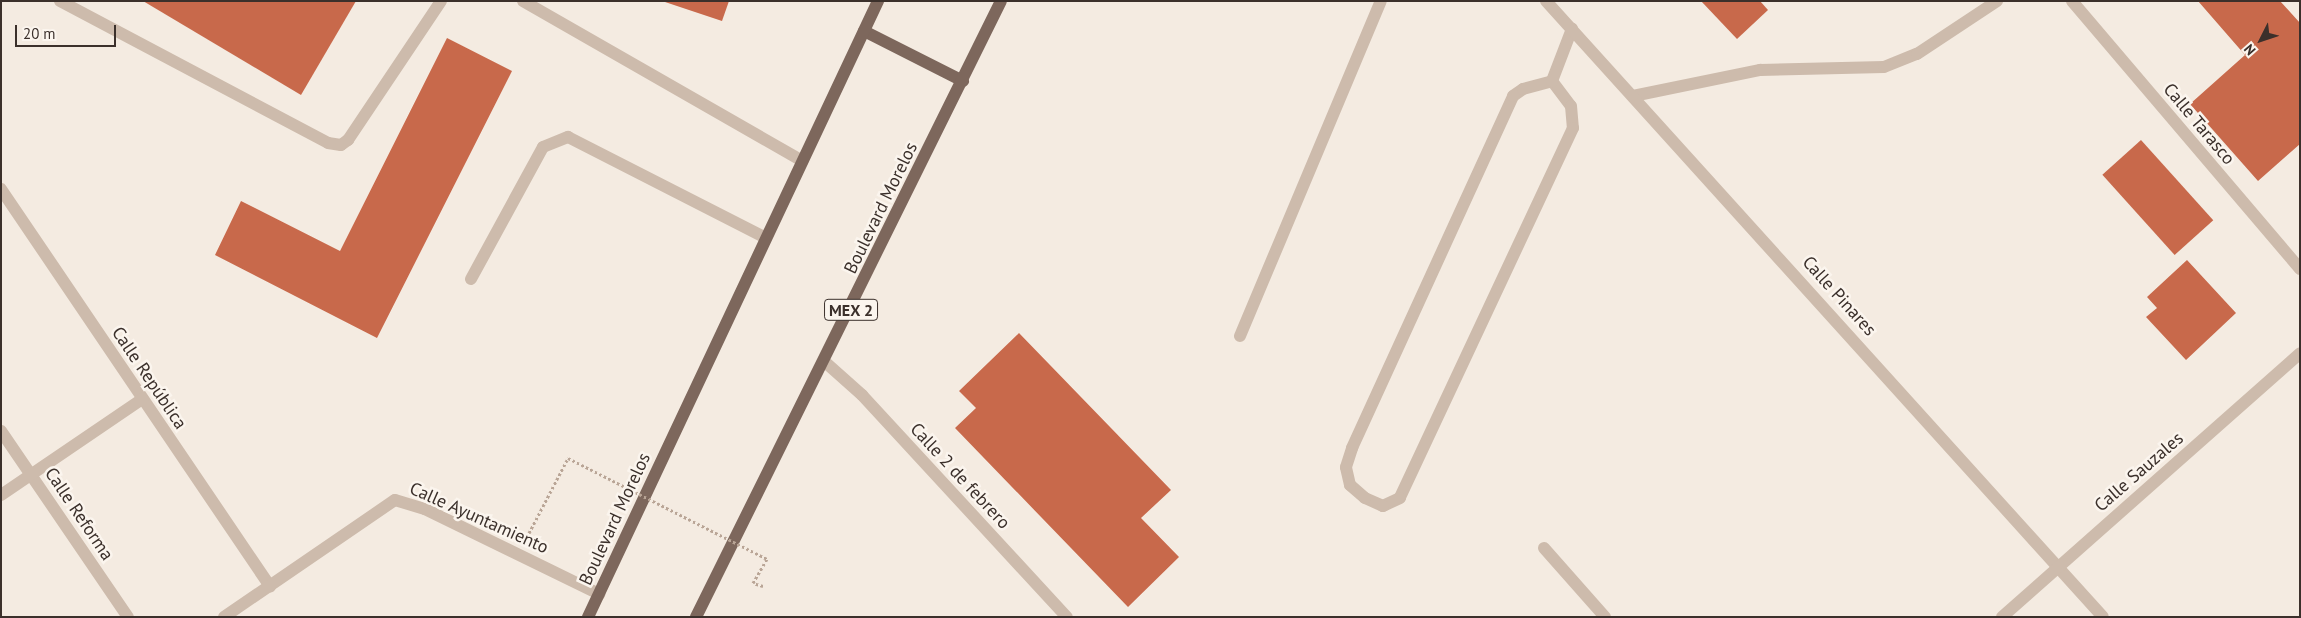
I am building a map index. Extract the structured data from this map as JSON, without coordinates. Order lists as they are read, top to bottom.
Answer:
{
  "streets": {
    "main road": ["Boulevard Morelos", "MEX 2"],
    "street": [
      "Calle Tarasco",
      "Calle Pinares",
      "Calle República",
      "Calle Sauzales",
      "Calle 2 de febrero",
      "Calle Reforma",
      "Calle Ayuntamiento"
    ]
  },
  "crossings": [
    ["Boulevard Morelos", "Calle 2 de febrero"],
    ["Boulevard Morelos", "Calle Ayuntamiento"],
    ["Calle Pinares", "Calle Sauzales"],
    ["Calle República", "Calle Ayuntamiento"]
  ],
  "scale_bar": "20 m",
  "north": "bottom left"
}
